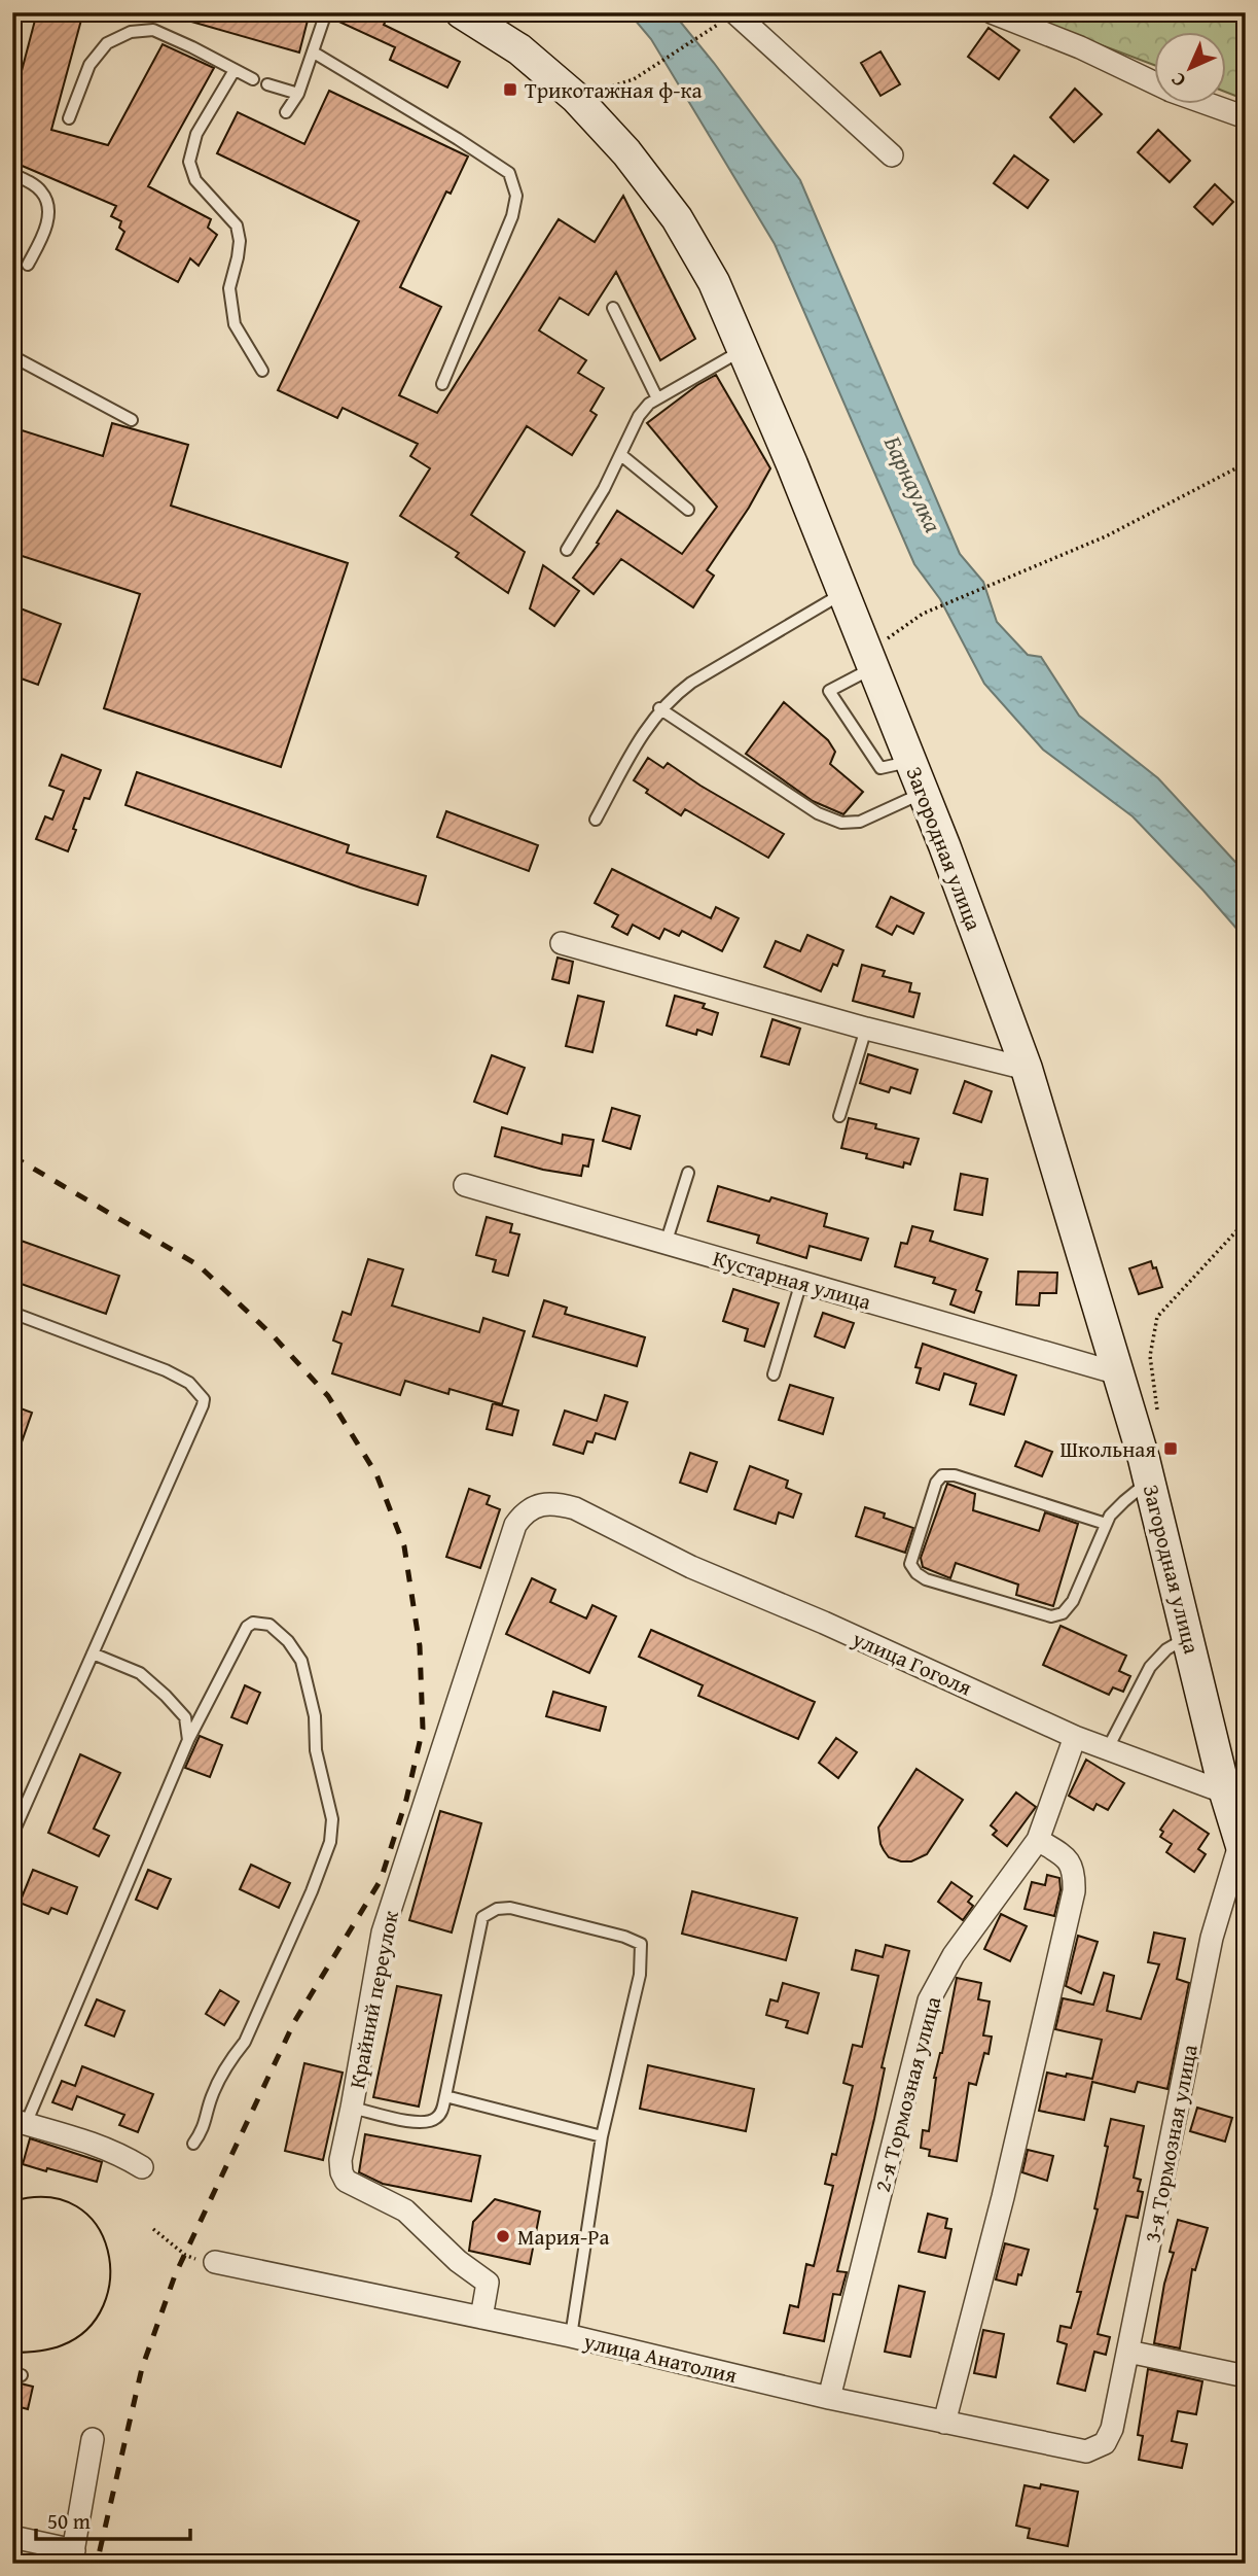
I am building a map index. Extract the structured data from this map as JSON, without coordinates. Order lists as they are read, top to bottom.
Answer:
{
  "streets": {
    "main road": ["Загородная улица"],
    "street": [
      "Кустарная улица",
      "улица Гоголя",
      "Крайний переулок",
      "2-я Тормозная улица",
      "3-я Тормозная улица",
      "улица Анатолия"
    ]
  },
  "crossings": [
    ["Загородная улица", "Кустарная улица"],
    ["Загородная улица", "улица Гоголя"],
    ["улица Гоголя", "Крайний переулок"],
    ["улица Гоголя", "2-я Тормозная улица"],
    ["Крайний переулок", "улица Анатолия"],
    ["2-я Тормозная улица", "улица Анатолия"],
    ["3-я Тормозная улица", "улица Анатолия"]
  ],
  "water": ["Барнаулка"],
  "places": {
    "transit": ["Трикотажная ф-ка", "Школьная"],
    "other": ["Мария-Ра"]
  },
  "scale_bar": "50 m",
  "north": "bottom left"
}
